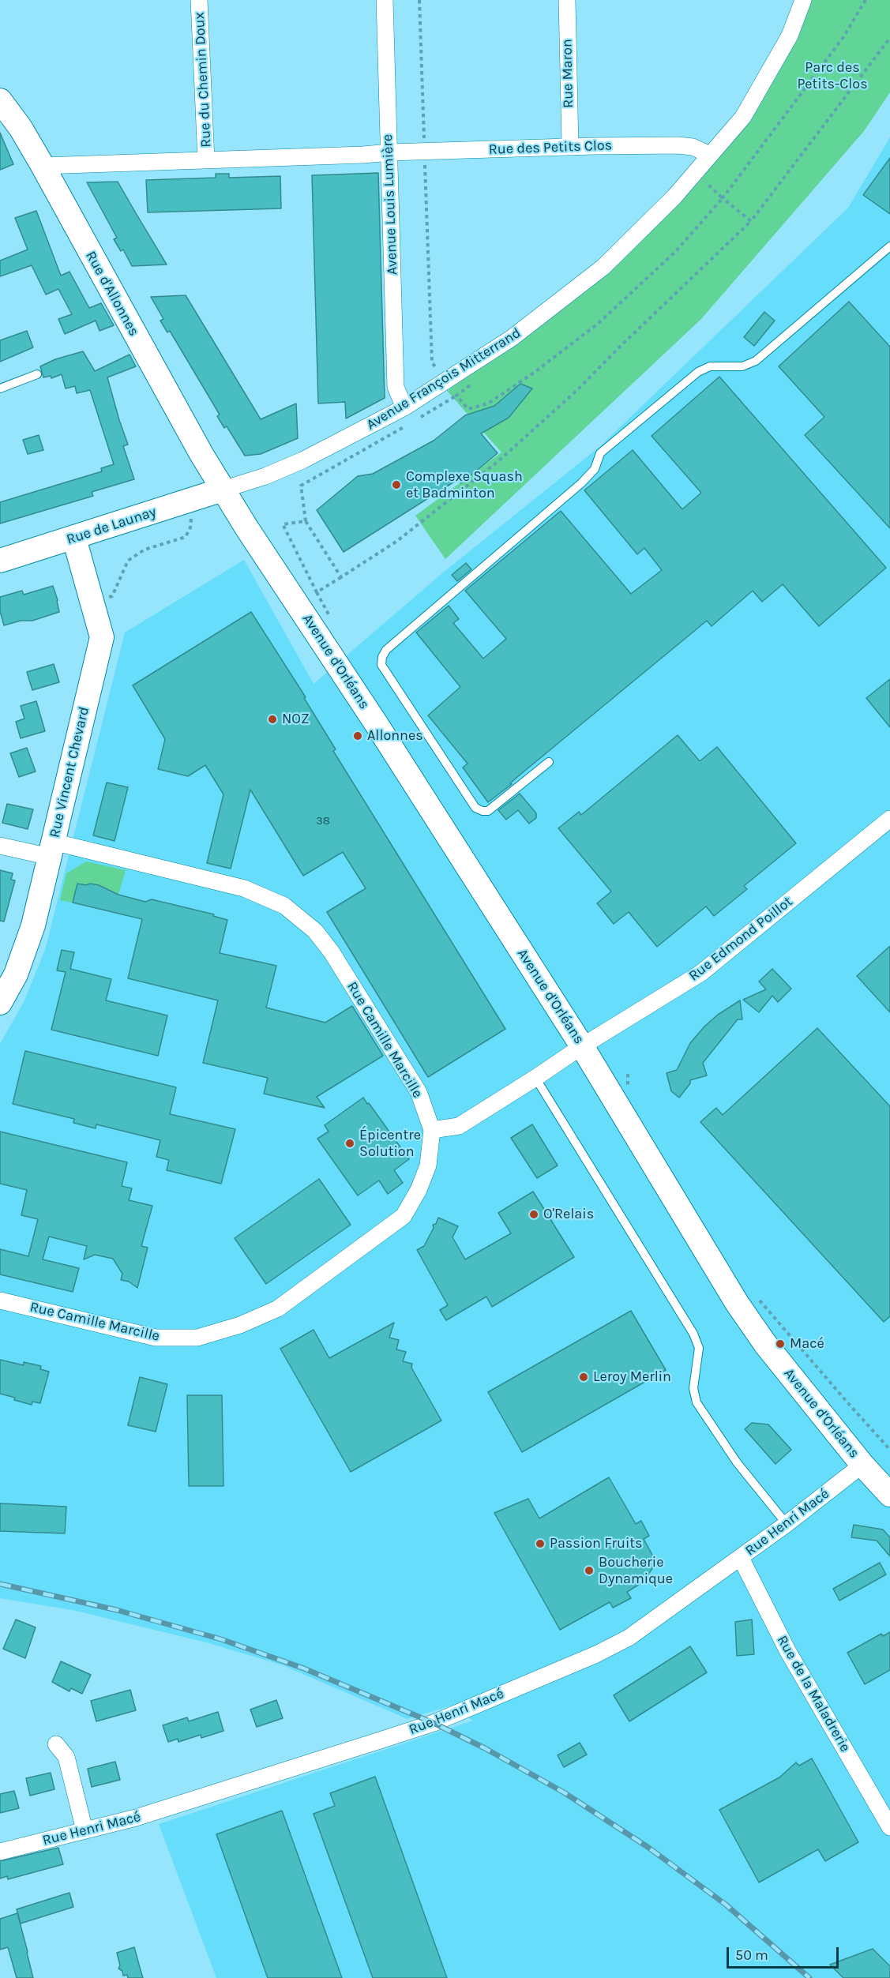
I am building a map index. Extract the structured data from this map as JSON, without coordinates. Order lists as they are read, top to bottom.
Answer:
{
  "streets": {
    "main road": [
      "Rue d'Allonnes",
      "Rue de Launay",
      "Avenue d'Orléans",
      "Rue Vincent Chevard"
    ],
    "street": [
      "Rue Maron",
      "Rue du Chemin Doux",
      "Rue des Petits Clos",
      "Avenue Louis Lumière",
      "Avenue François Mitterrand",
      "Rue Edmond Poillot",
      "Rue Camille Marcille",
      "Rue Henri Macé",
      "Rue de la Maladrerie"
    ]
  },
  "crossings": [
    ["Rue Maron", "Rue des Petits Clos"],
    ["Rue du Chemin Doux", "Rue des Petits Clos"],
    ["Rue des Petits Clos", "Avenue Louis Lumière"],
    ["Rue des Petits Clos", "Rue d'Allonnes"],
    ["Rue des Petits Clos", "Avenue François Mitterrand"],
    ["Avenue Louis Lumière", "Avenue François Mitterrand"],
    ["Rue d'Allonnes", "Avenue François Mitterrand"],
    ["Rue d'Allonnes", "Rue de Launay"],
    ["Rue d'Allonnes", "Avenue d'Orléans"],
    ["Avenue François Mitterrand", "Rue de Launay"],
    ["Avenue François Mitterrand", "Avenue d'Orléans"],
    ["Rue de Launay", "Avenue d'Orléans"],
    ["Rue de Launay", "Rue Vincent Chevard"],
    ["Avenue d'Orléans", "Rue Edmond Poillot"],
    ["Avenue d'Orléans", "Rue Henri Macé"],
    ["Rue Vincent Chevard", "Rue Camille Marcille"],
    ["Rue Edmond Poillot", "Rue Camille Marcille"],
    ["Rue Henri Macé", "Rue de la Maladrerie"]
  ],
  "parks": ["Parc des Petits-Clos"],
  "places": [
    "Complexe Squash et Badminton",
    "NOZ",
    "Allonnes",
    "Épicentre Solution",
    "O'Relais",
    "Macé",
    "Leroy Merlin",
    "Passion Fruits",
    "Boucherie Dynamique"
  ],
  "house_numbers": ["38"],
  "scale_bar": "50 m"
}
